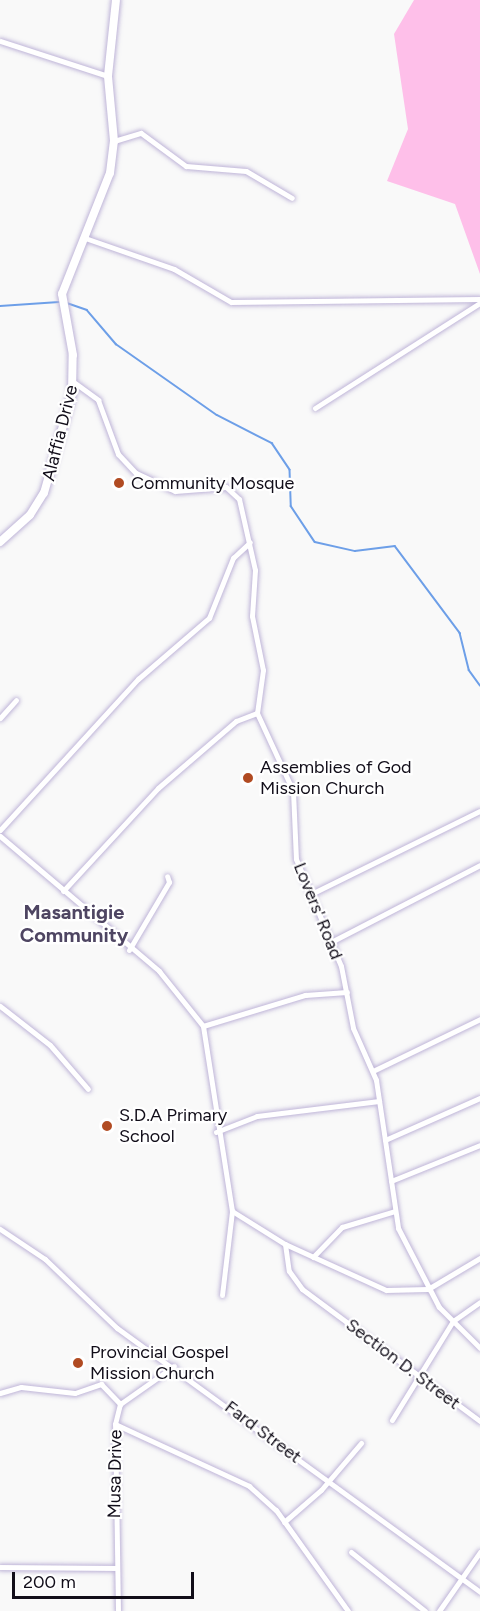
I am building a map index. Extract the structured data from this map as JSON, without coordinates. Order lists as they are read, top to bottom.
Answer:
{
  "streets": {
    "street": [
      "Alaffia Drive",
      "Lovers' Road",
      "Section D. Street",
      "Fard Street",
      "Musa Drive"
    ]
  },
  "crossings": [
    ["Fard Street", "Musa Drive"]
  ],
  "districts": ["Masantigie Community"],
  "places": [
    "Community Mosque",
    "Assemblies of God Mission Church",
    "S.D.A Primary School",
    "Provincial Gospel Mission Church"
  ],
  "scale_bar": "200 m"
}
